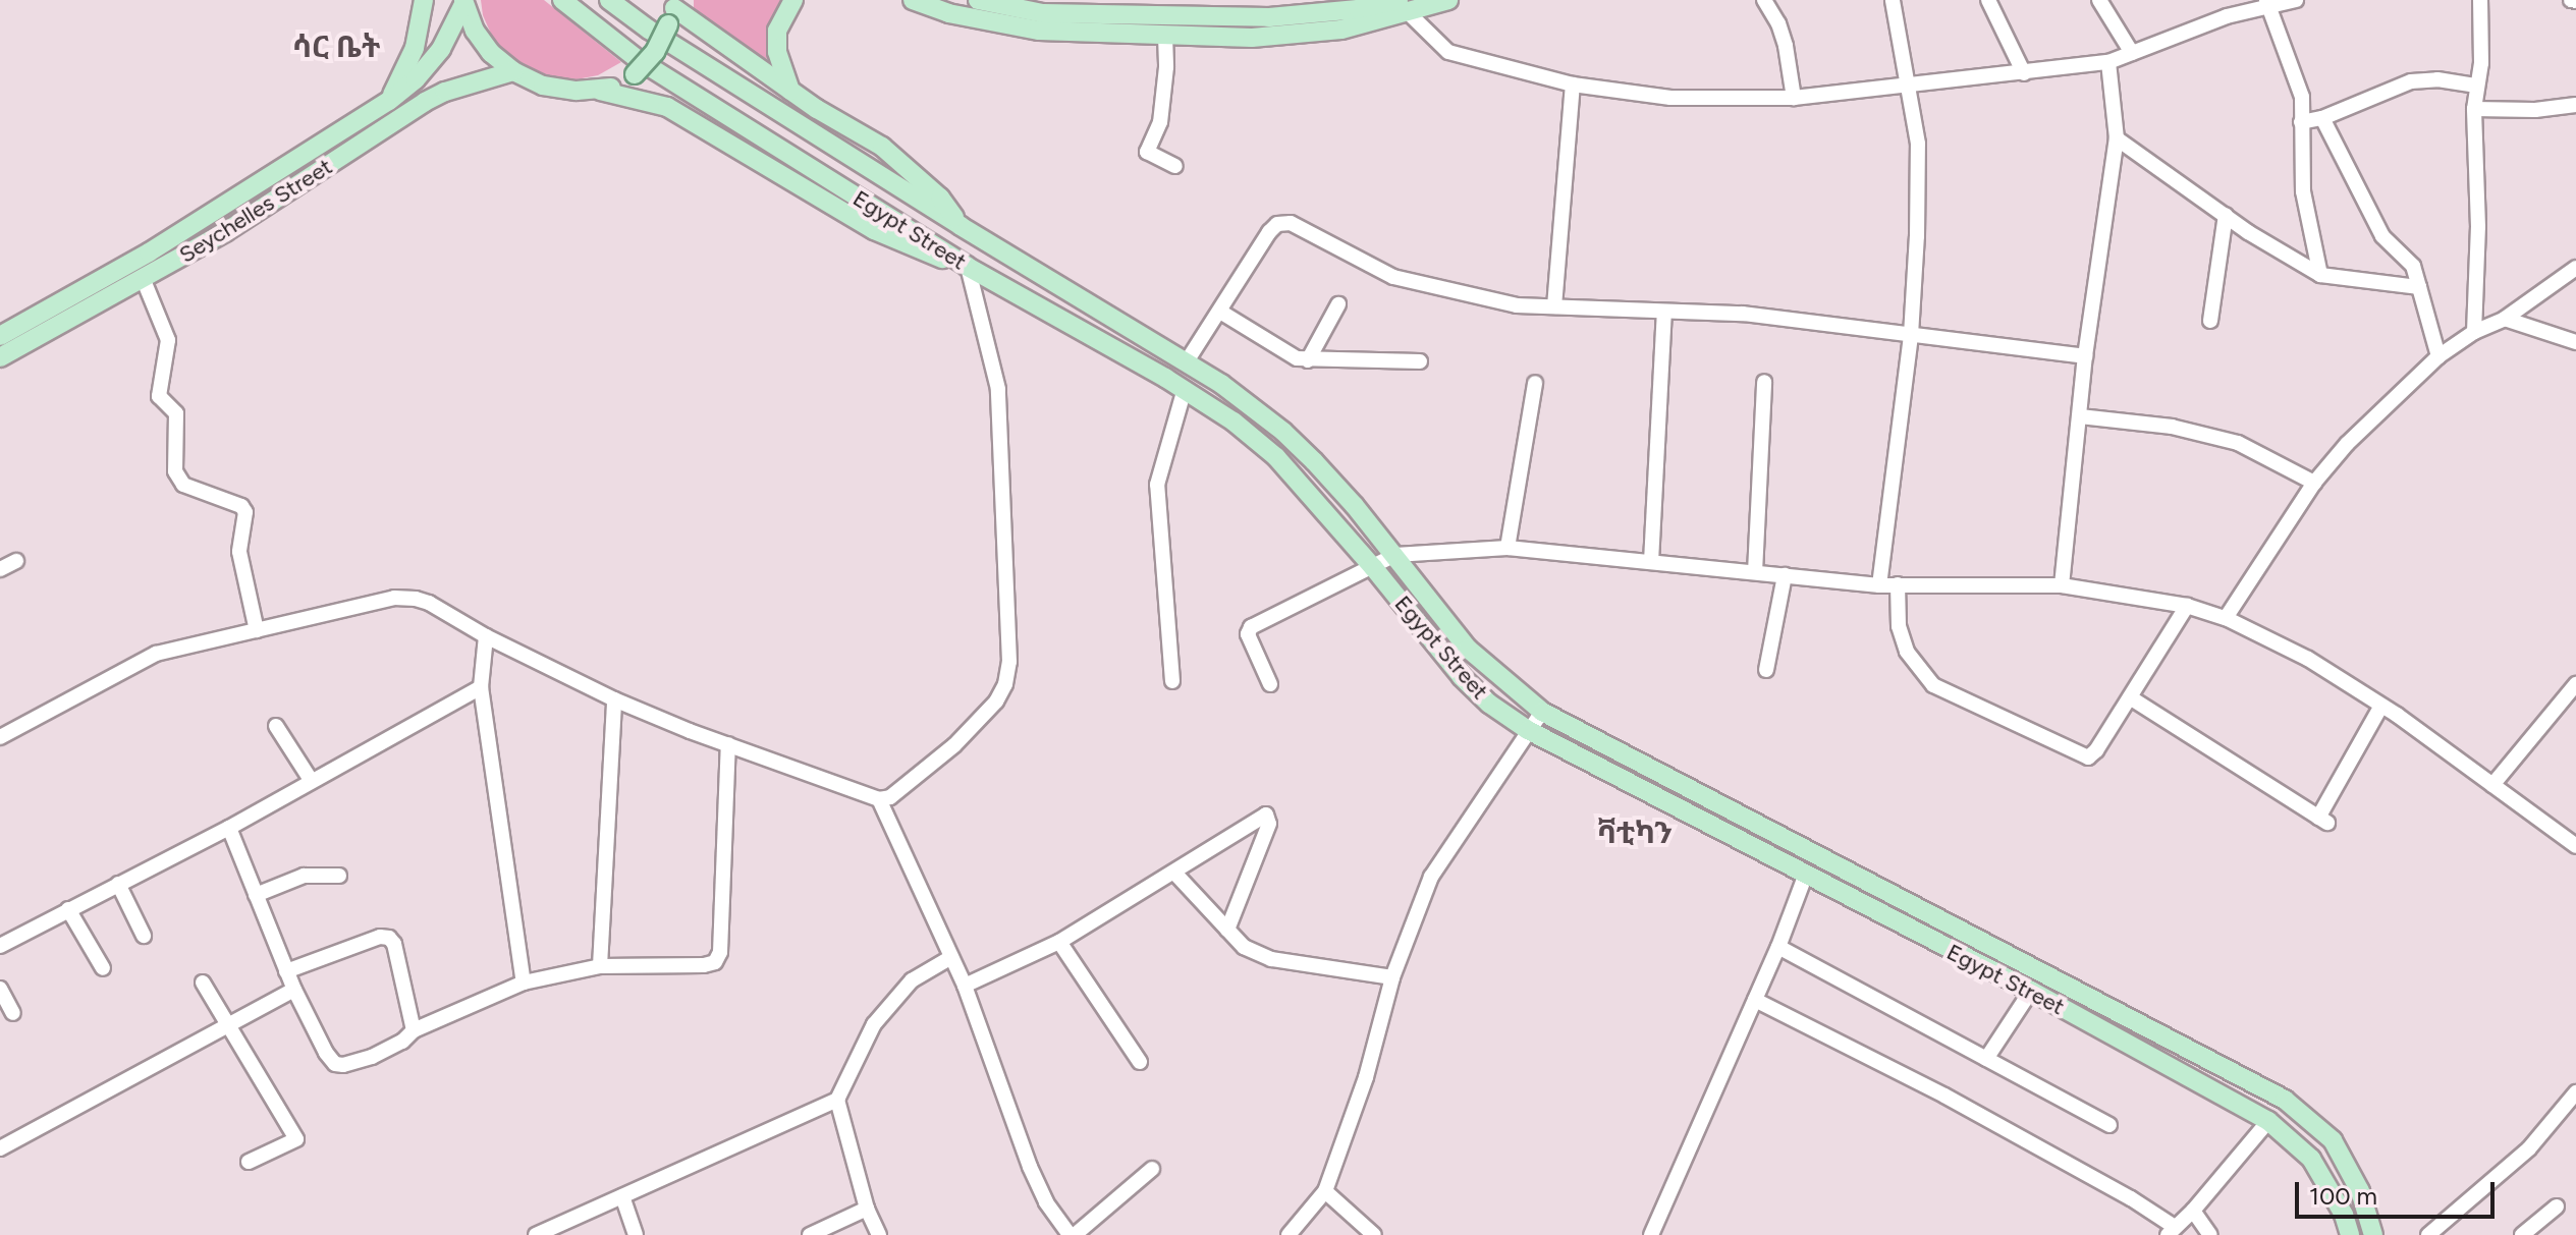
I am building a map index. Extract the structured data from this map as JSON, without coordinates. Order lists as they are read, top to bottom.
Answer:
{
  "streets": {
    "main road": ["Seychelles Street", "Egypt Street"]
  },
  "districts": ["ሳር ቤት", "ቫቲካን"],
  "scale_bar": "100 m"
}
